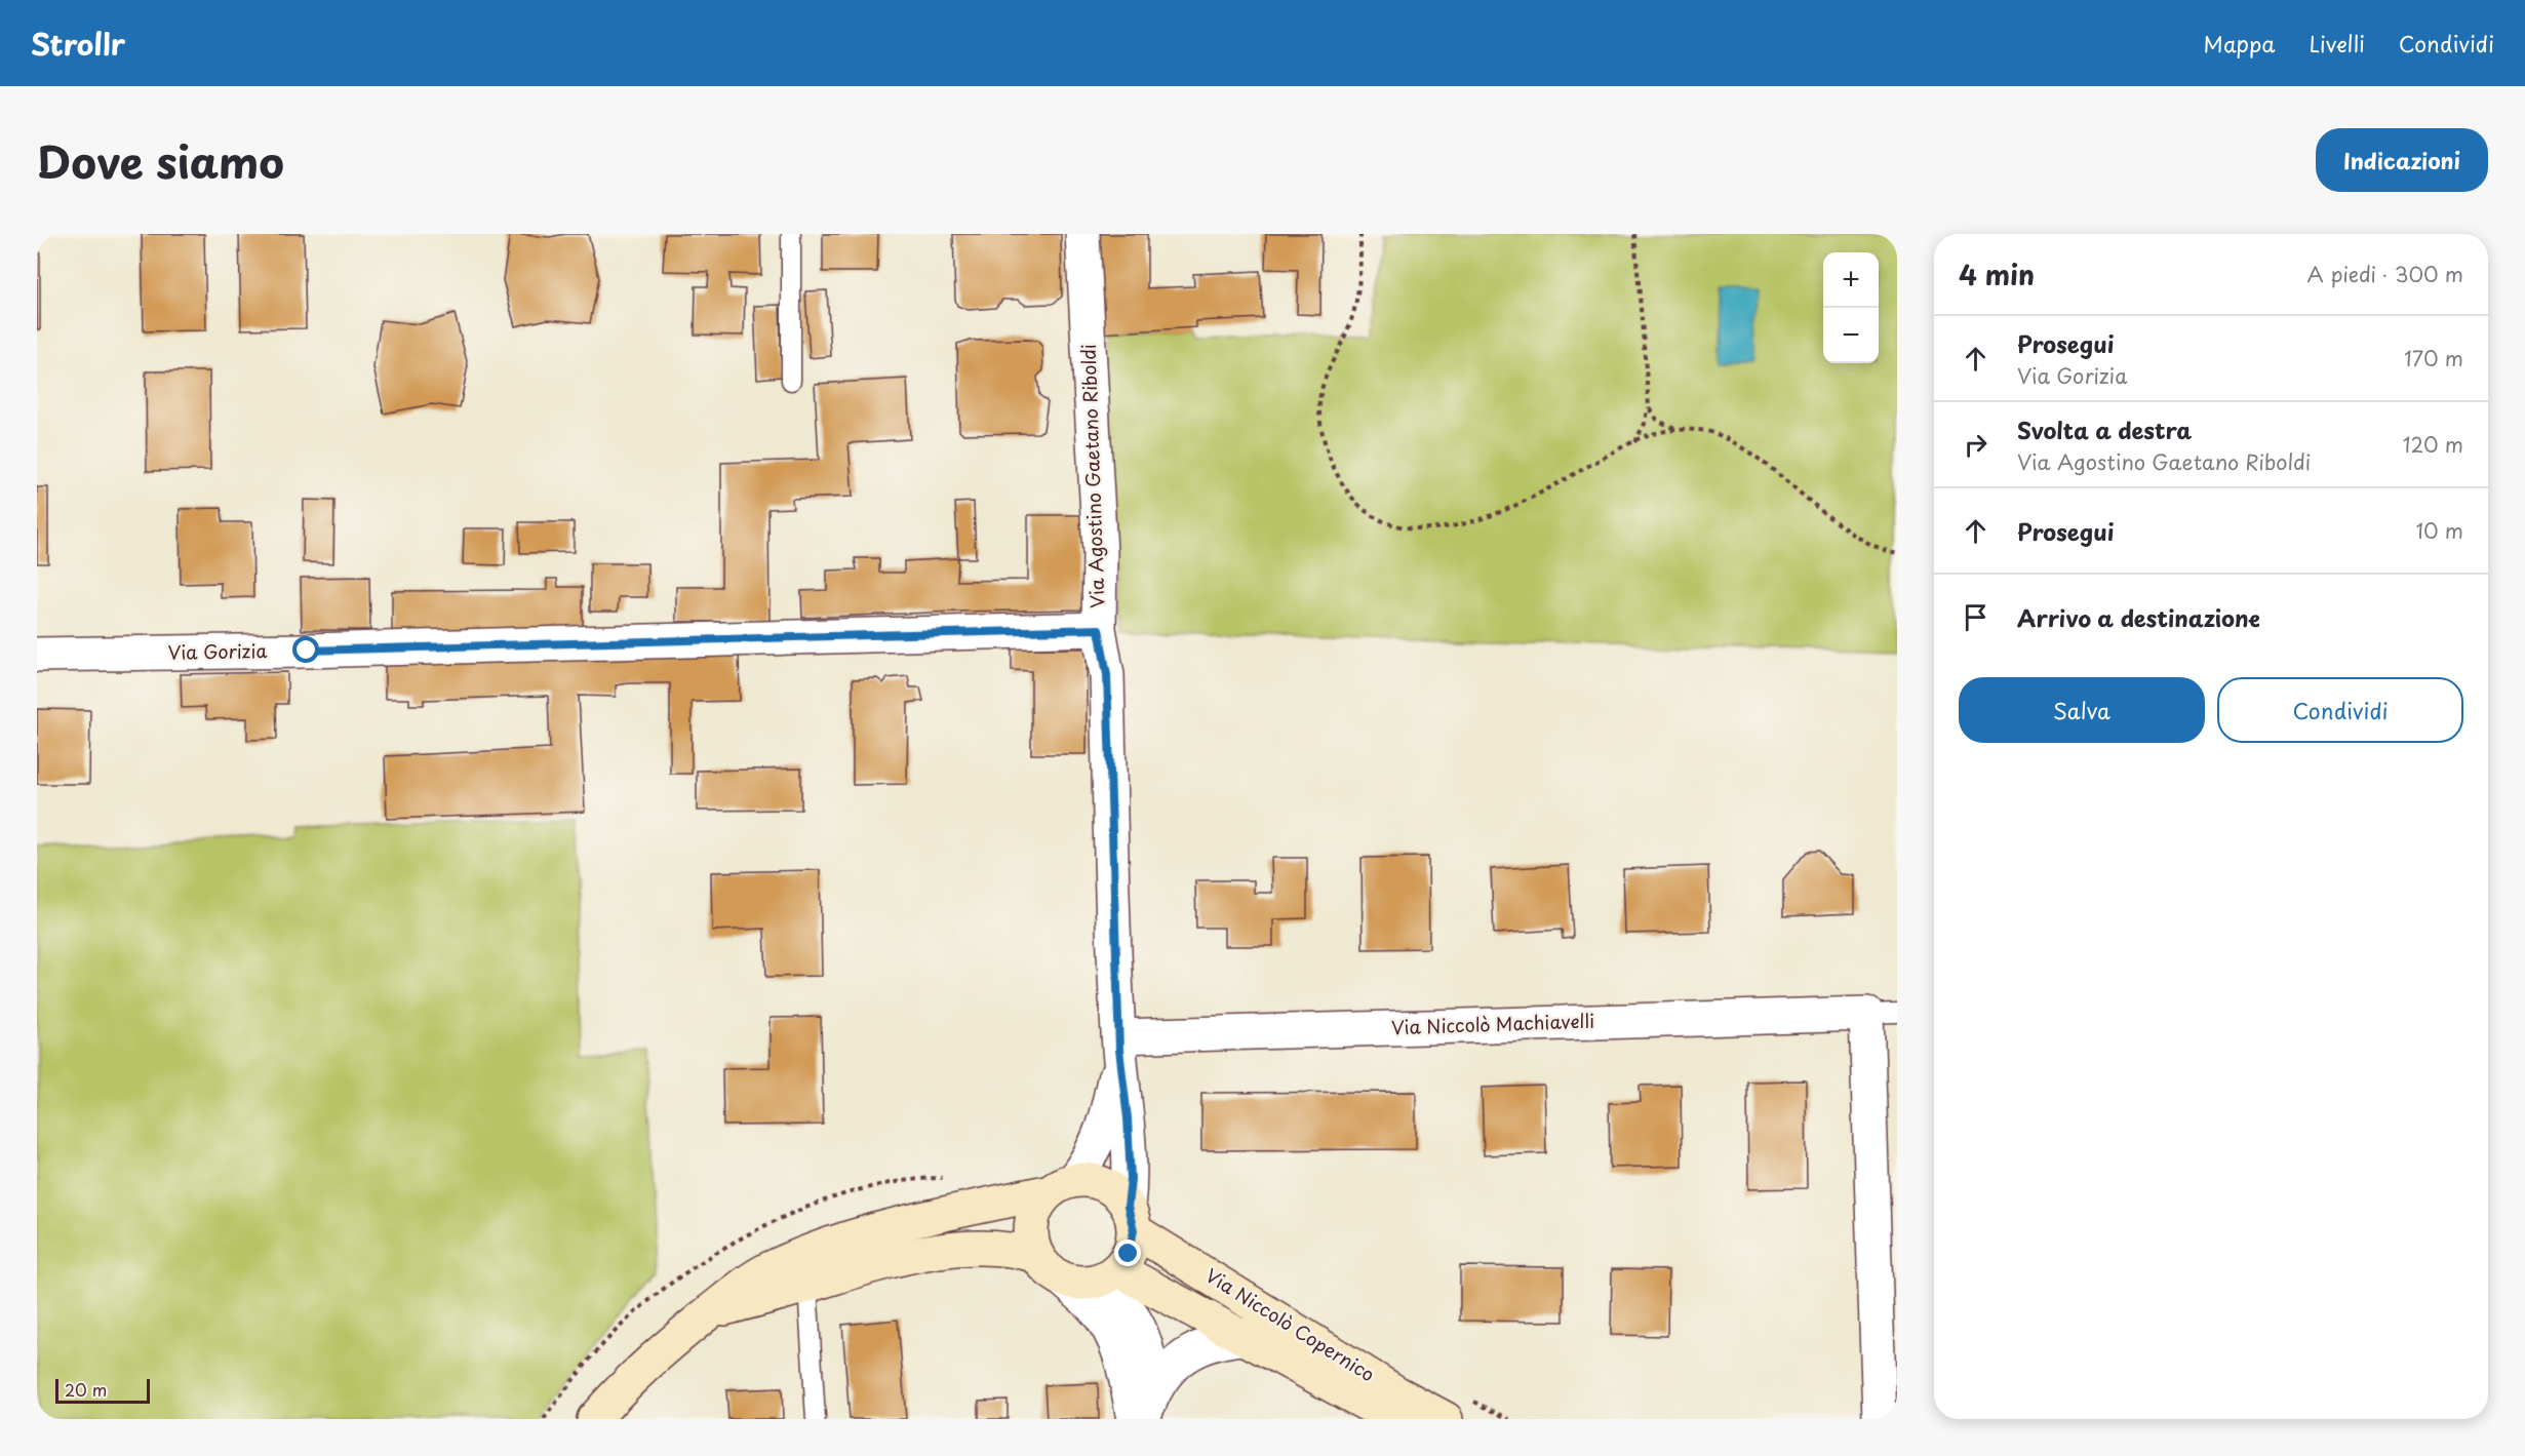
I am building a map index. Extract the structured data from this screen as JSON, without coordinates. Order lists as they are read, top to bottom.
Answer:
{
  "streets": {
    "street": [
      "Via Agostino Gaetano Riboldi",
      "Via Gorizia",
      "Via Niccolò Machiavelli",
      "Via Niccolò Copernico"
    ]
  },
  "crossings": [
    ["Via Agostino Gaetano Riboldi", "Via Gorizia"],
    ["Via Agostino Gaetano Riboldi", "Via Niccolò Machiavelli"],
    ["Via Agostino Gaetano Riboldi", "Via Niccolò Copernico"]
  ],
  "scale_bar": "20 m",
  "page": {
    "header": "Strollr",
    "nav": ["Mappa", "Livelli", "Condividi"],
    "title": "Dove siamo",
    "buttons": [
      "Indicazioni",
      ["Salva", "Condividi"]
    ],
    "heading": ["4 min", "A piedi · 300 m"],
    "map_buttons": ["+", "−"],
    "list": [
      ["Prosegui", "Via Gorizia", "170 m"],
      ["Svolta a destra", "Via Agostino Gaetano Riboldi", "120 m"],
      ["Prosegui", "10 m"],
      "Arrivo a destinazione"
    ],
    "scale": "20 m"
  }
}
